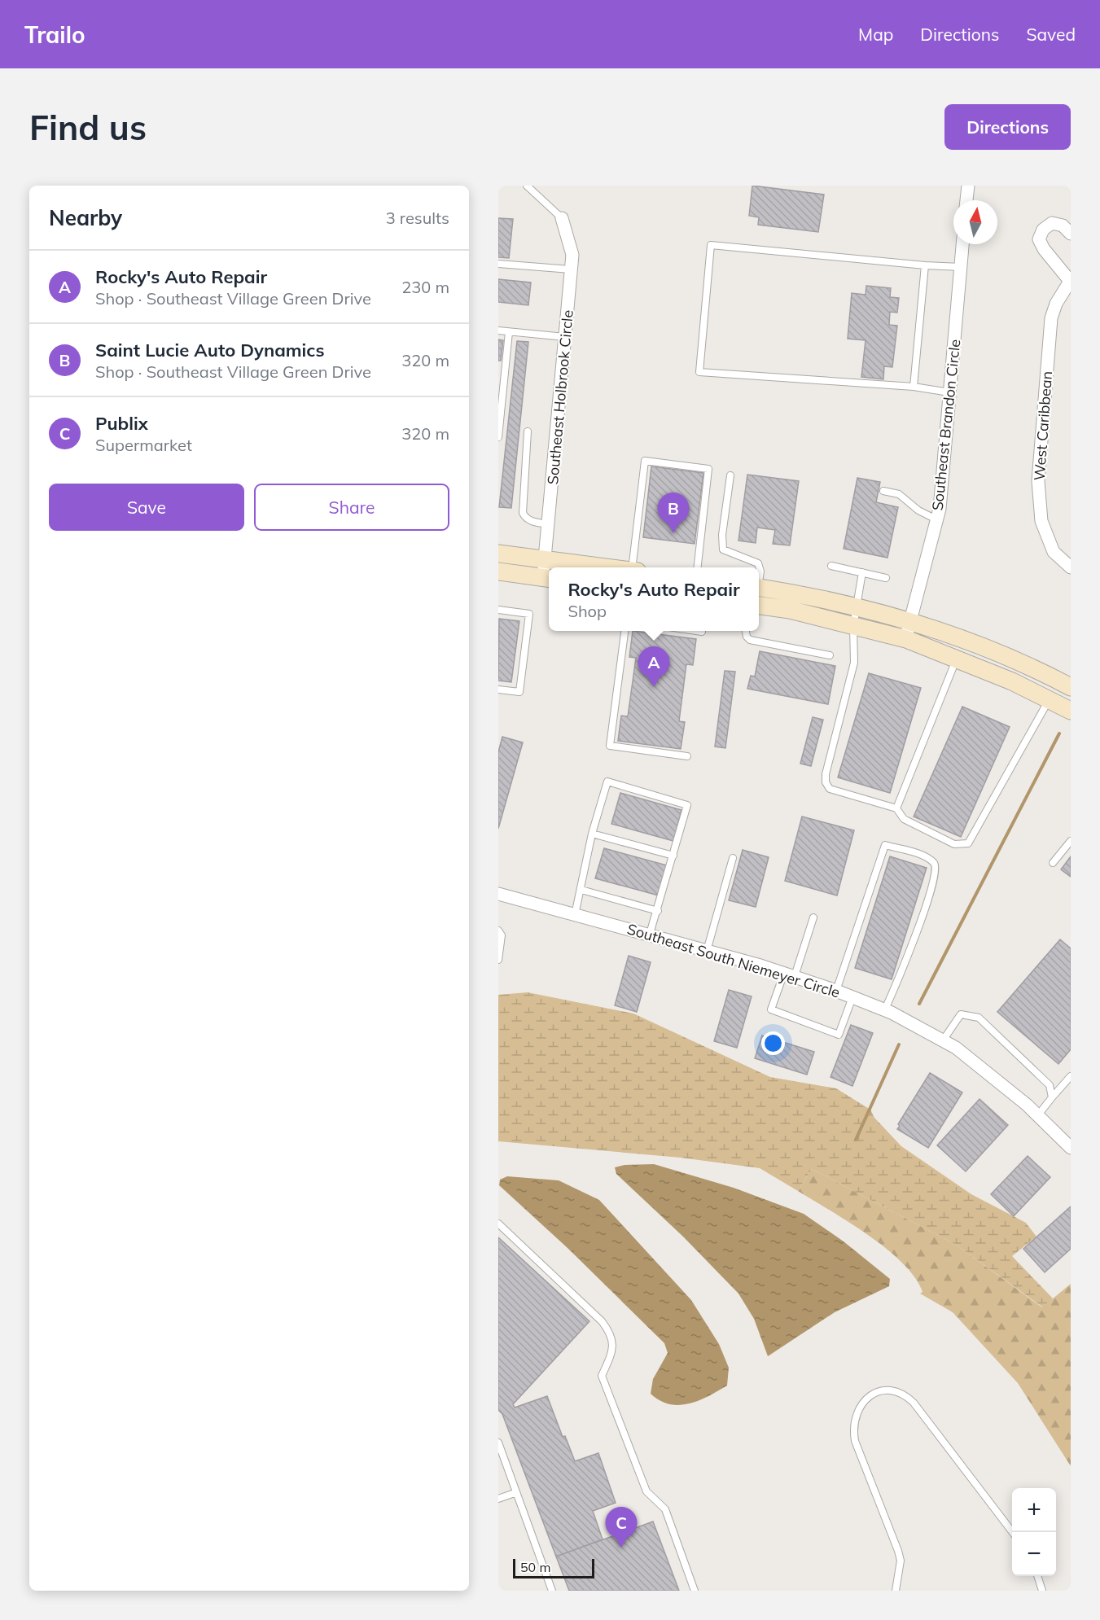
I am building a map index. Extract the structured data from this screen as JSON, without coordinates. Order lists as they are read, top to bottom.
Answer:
{
  "streets": {
    "street": [
      "Southeast Holbrook Circle",
      "Southeast Brandon Circle",
      "West Caribbean",
      "Southeast South Niemeyer Circle"
    ]
  },
  "scale_bar": "50 m",
  "north": "top",
  "page": {
    "header": "Trailo",
    "nav": ["Map", "Directions", "Saved"],
    "buttons": [
      "Directions",
      ["Save", "Share"]
    ],
    "title": "Find us",
    "heading": ["Nearby", "3 results"],
    "list": [
      {
        "mark": "A",
        "name": "Rocky's Auto Repair",
        "note": "Shop · Southeast Village Green Drive",
        "value": "230 m"
      },
      {
        "mark": "B",
        "name": "Saint Lucie Auto Dynamics",
        "note": "Shop · Southeast Village Green Drive",
        "value": "320 m"
      },
      {
        "mark": "C",
        "name": "Publix",
        "note": "Supermarket",
        "value": "320 m"
      }
    ],
    "pins": ["B", "A", "C"],
    "popup": ["Rocky's Auto Repair", "Shop"],
    "map_buttons": ["+", "−"],
    "scale": "50 m"
  }
}
